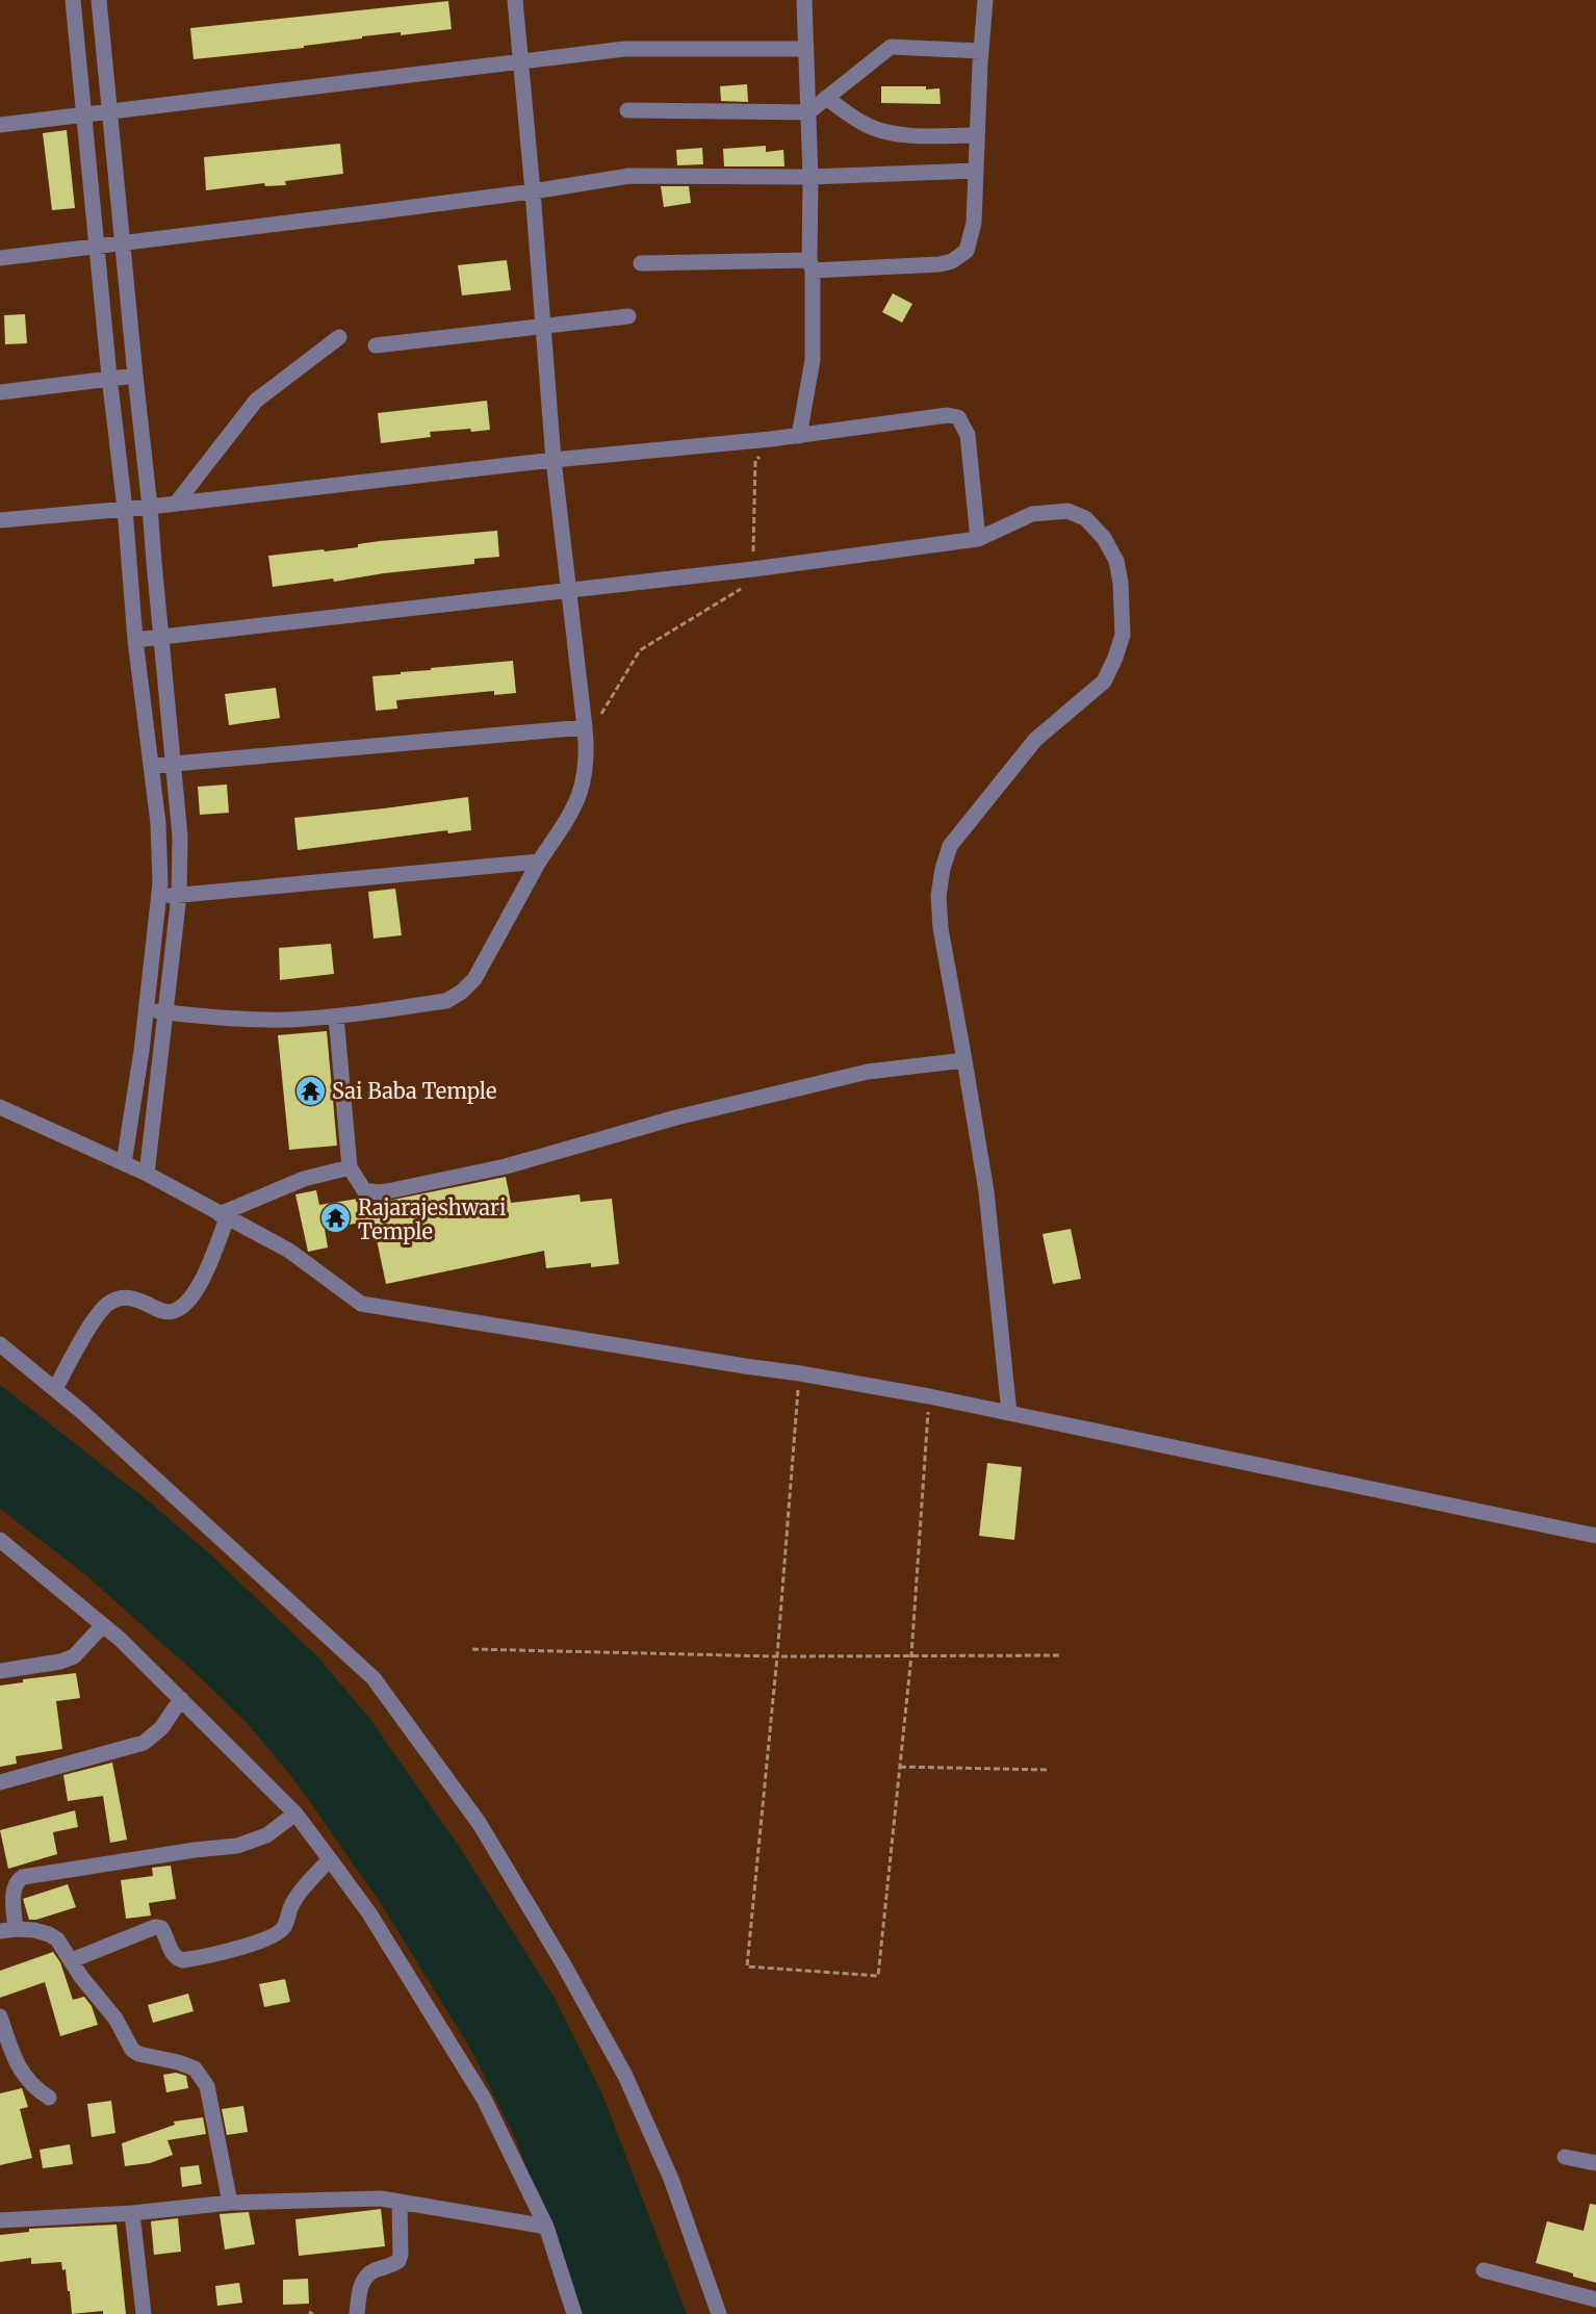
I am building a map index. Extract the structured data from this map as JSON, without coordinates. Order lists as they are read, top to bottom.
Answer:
{
  "places": {
    "temple": ["Sai Baba Temple", "Rajarajeshwari Temple"]
  }
}
